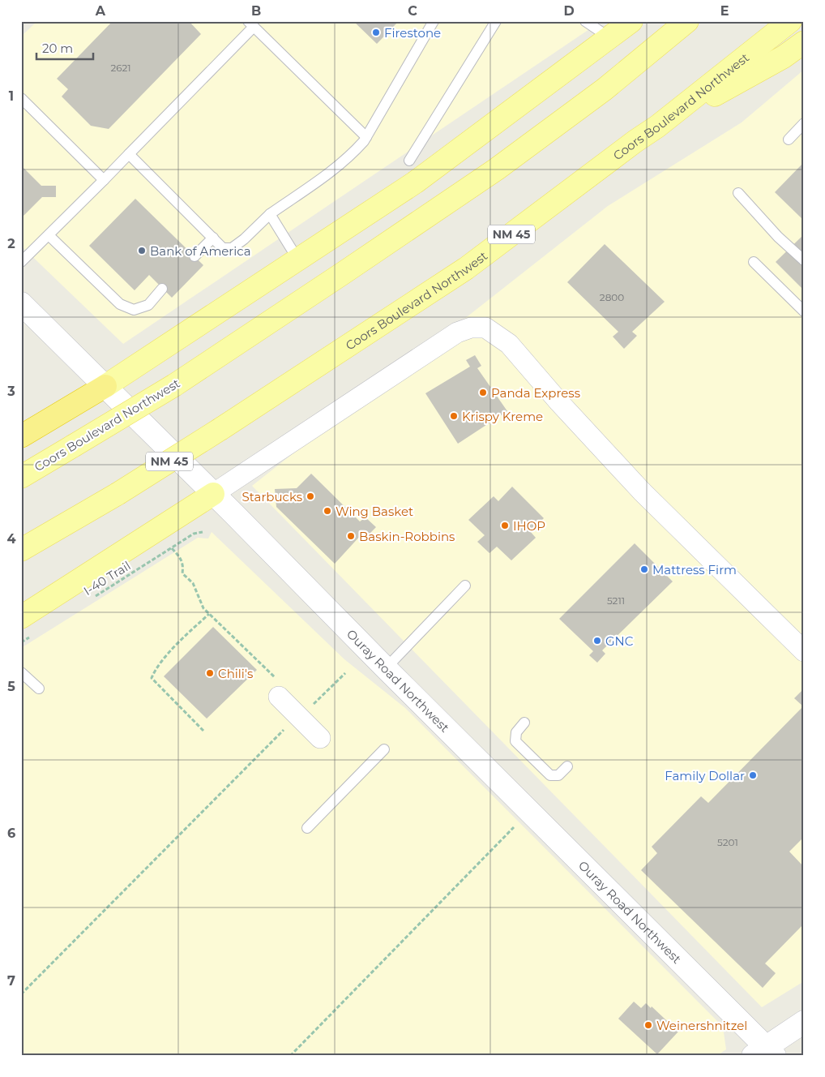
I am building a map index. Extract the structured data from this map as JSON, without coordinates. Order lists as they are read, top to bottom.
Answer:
{
  "streets": {
    "main road": ["Coors Boulevard Northwest", "NM 45"],
    "street": ["Ouray Road Northwest"],
    "path": ["I-40 Trail"]
  },
  "places": [
    "Firestone",
    "Bank of America",
    "Panda Express",
    "Krispy Kreme",
    "Starbucks",
    "Wing Basket",
    "IHOP",
    "Baskin-Robbins",
    "Mattress Firm",
    "GNC",
    "Chili's",
    "Family Dollar",
    "Weinershnitzel"
  ],
  "house_numbers": [
    "2621",
    "2800",
    "5211",
    "5201"
  ],
  "scale_bar": "20 m",
  "grid": {
    "columns": [
      "A",
      "B",
      "C",
      "D",
      "E"
    ],
    "rows": [
      "1",
      "2",
      "3",
      "4",
      "5",
      "6",
      "7"
    ]
  }
}
